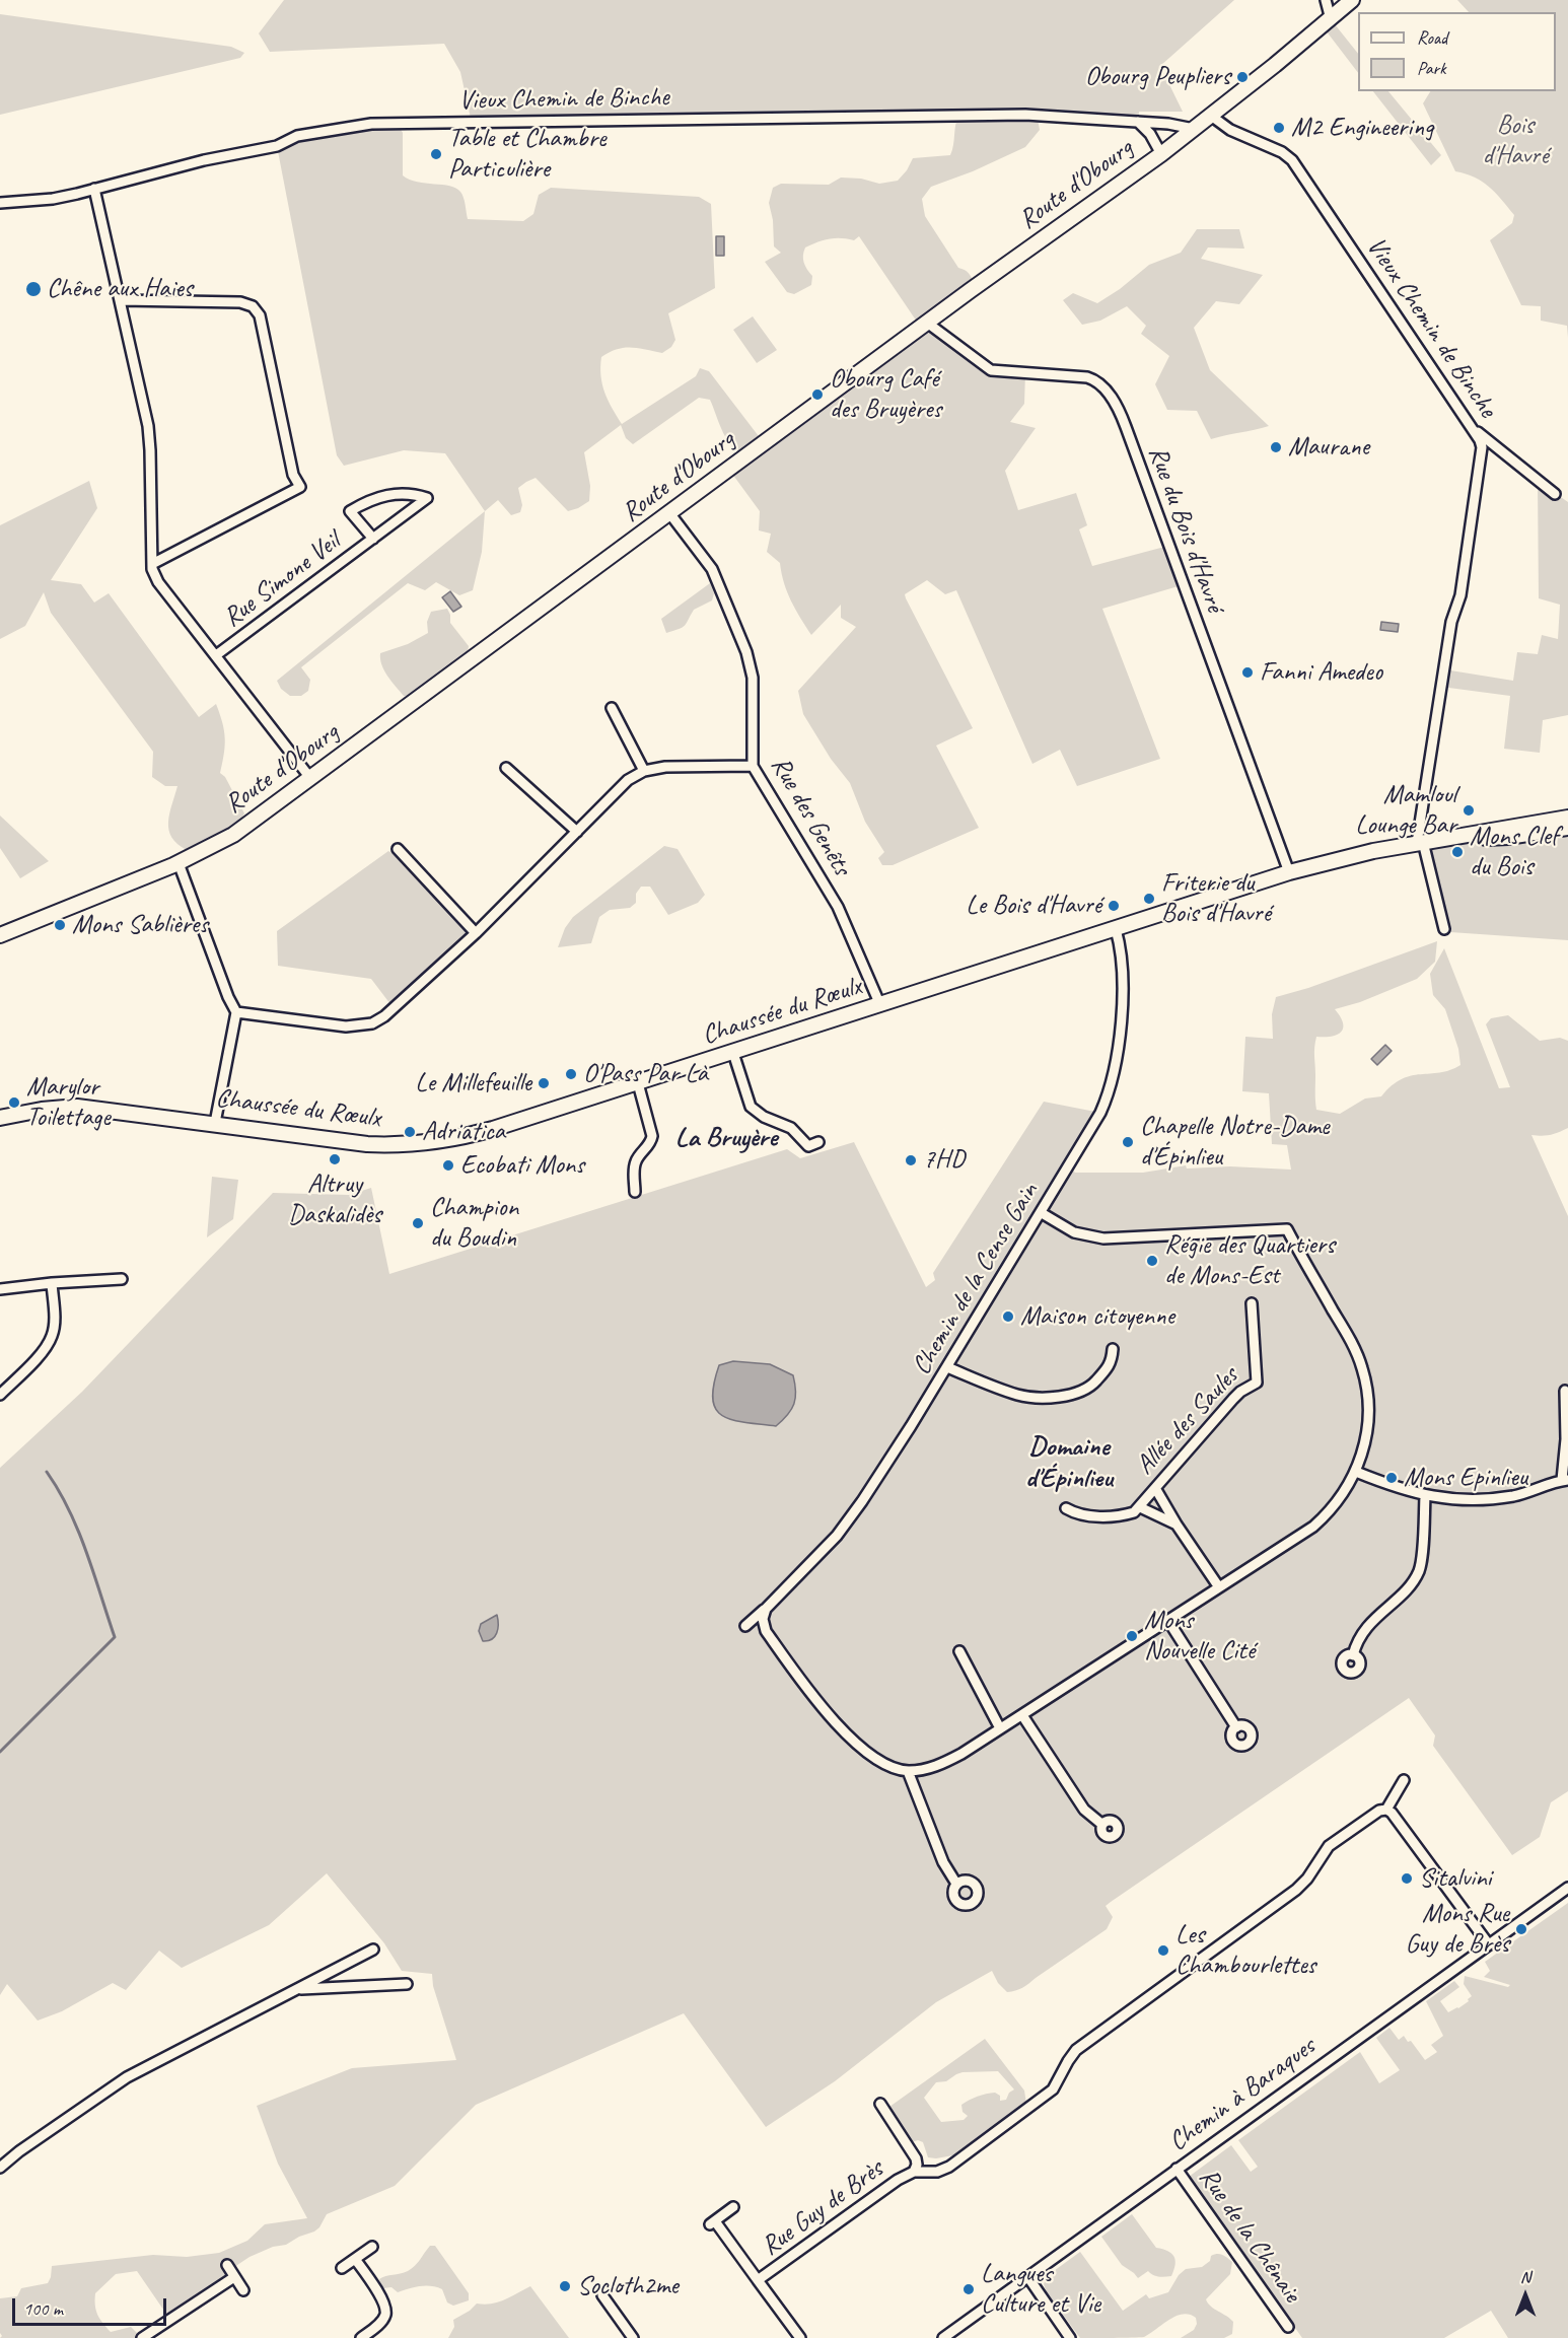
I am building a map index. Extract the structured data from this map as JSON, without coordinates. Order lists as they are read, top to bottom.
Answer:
{
  "streets": {
    "main road": ["Route d'Obourg", "Chaussée du Rœulx"],
    "street": [
      "Vieux Chemin de Binche",
      "Rue du Bois d'Havré",
      "Rue Simone Veil",
      "Rue des Genêts",
      "Chemin de la Cense Gain",
      "Allée des Saules",
      "Chemin à Baraques",
      "Rue Guy de Brès",
      "Rue de la Chênaie"
    ]
  },
  "crossings": [
    ["Vieux Chemin de Binche", "Route d'Obourg"],
    ["Vieux Chemin de Binche", "Chaussée du Rœulx"],
    ["Route d'Obourg", "Rue du Bois d'Havré"],
    ["Route d'Obourg", "Rue des Genêts"],
    ["Rue du Bois d'Havré", "Chaussée du Rœulx"],
    ["Rue des Genêts", "Chaussée du Rœulx"],
    ["Chaussée du Rœulx", "Chemin de la Cense Gain"],
    ["Chemin à Baraques", "Rue de la Chênaie"]
  ],
  "districts": ["La Bruyère", "Domaine d'Épinlieu"],
  "parks": ["Bois d'Havré"],
  "places": [
    "Obourg Peupliers",
    "M2 Engineering",
    "Table et Chambre Particulière",
    "Chêne aux Haies",
    "Obourg Café des Bruyères",
    "Maurane",
    "Fanni Amedeo",
    "Mamloul Lounge Bar",
    "Mons Clef du Bois",
    "Friterie du Bois d'Havré",
    "Le Bois d'Havré",
    "Mons Sablières",
    "O'Pass Par Là",
    "Le Millefeuille",
    "Marylor Toilettage",
    "Adriatica",
    "Chapelle Notre-Dame d'Épinlieu",
    "Altruy Daskalidès",
    "7HD",
    "Ecobati Mons",
    "Champion du Boudin",
    "Régie des Quartiers de Mons-Est",
    "Maison citoyenne",
    "Mons Epinlieu",
    "Mons Nouvelle Cité",
    "Sitalvini",
    "Mons Rue Guy de Brès",
    "Les Chambourlettes",
    "Socloth2me",
    "Langues Culture et Vie"
  ],
  "legend": ["Road", "Park"],
  "scale_bar": "100 m",
  "north": "top"
}
